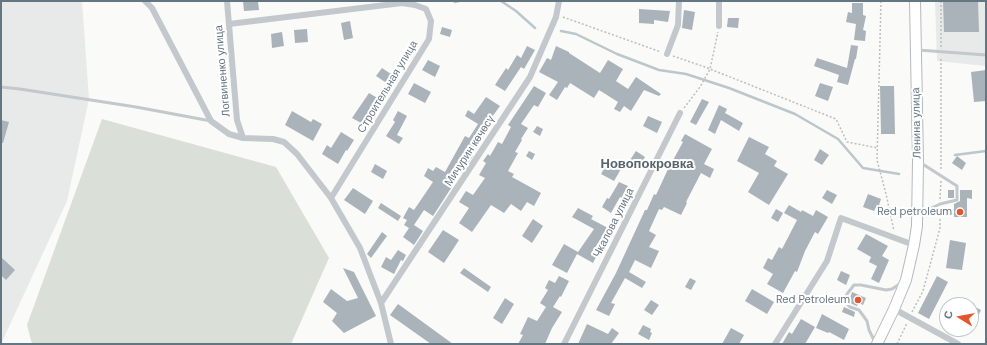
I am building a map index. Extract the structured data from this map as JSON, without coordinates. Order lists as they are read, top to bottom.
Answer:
{
  "streets": {
    "main road": ["Ленина улица"],
    "street": [
      "Логвиненко улица",
      "Строительная улица",
      "Мичурин көчөсү",
      "Чкалова улица"
    ]
  },
  "crossings": [
    ["Логвиненко улица", "Строительная улица"]
  ],
  "districts": ["Новопокровка"],
  "places": ["Red petroleum", "Red Petroleum"],
  "north": "left"
}
